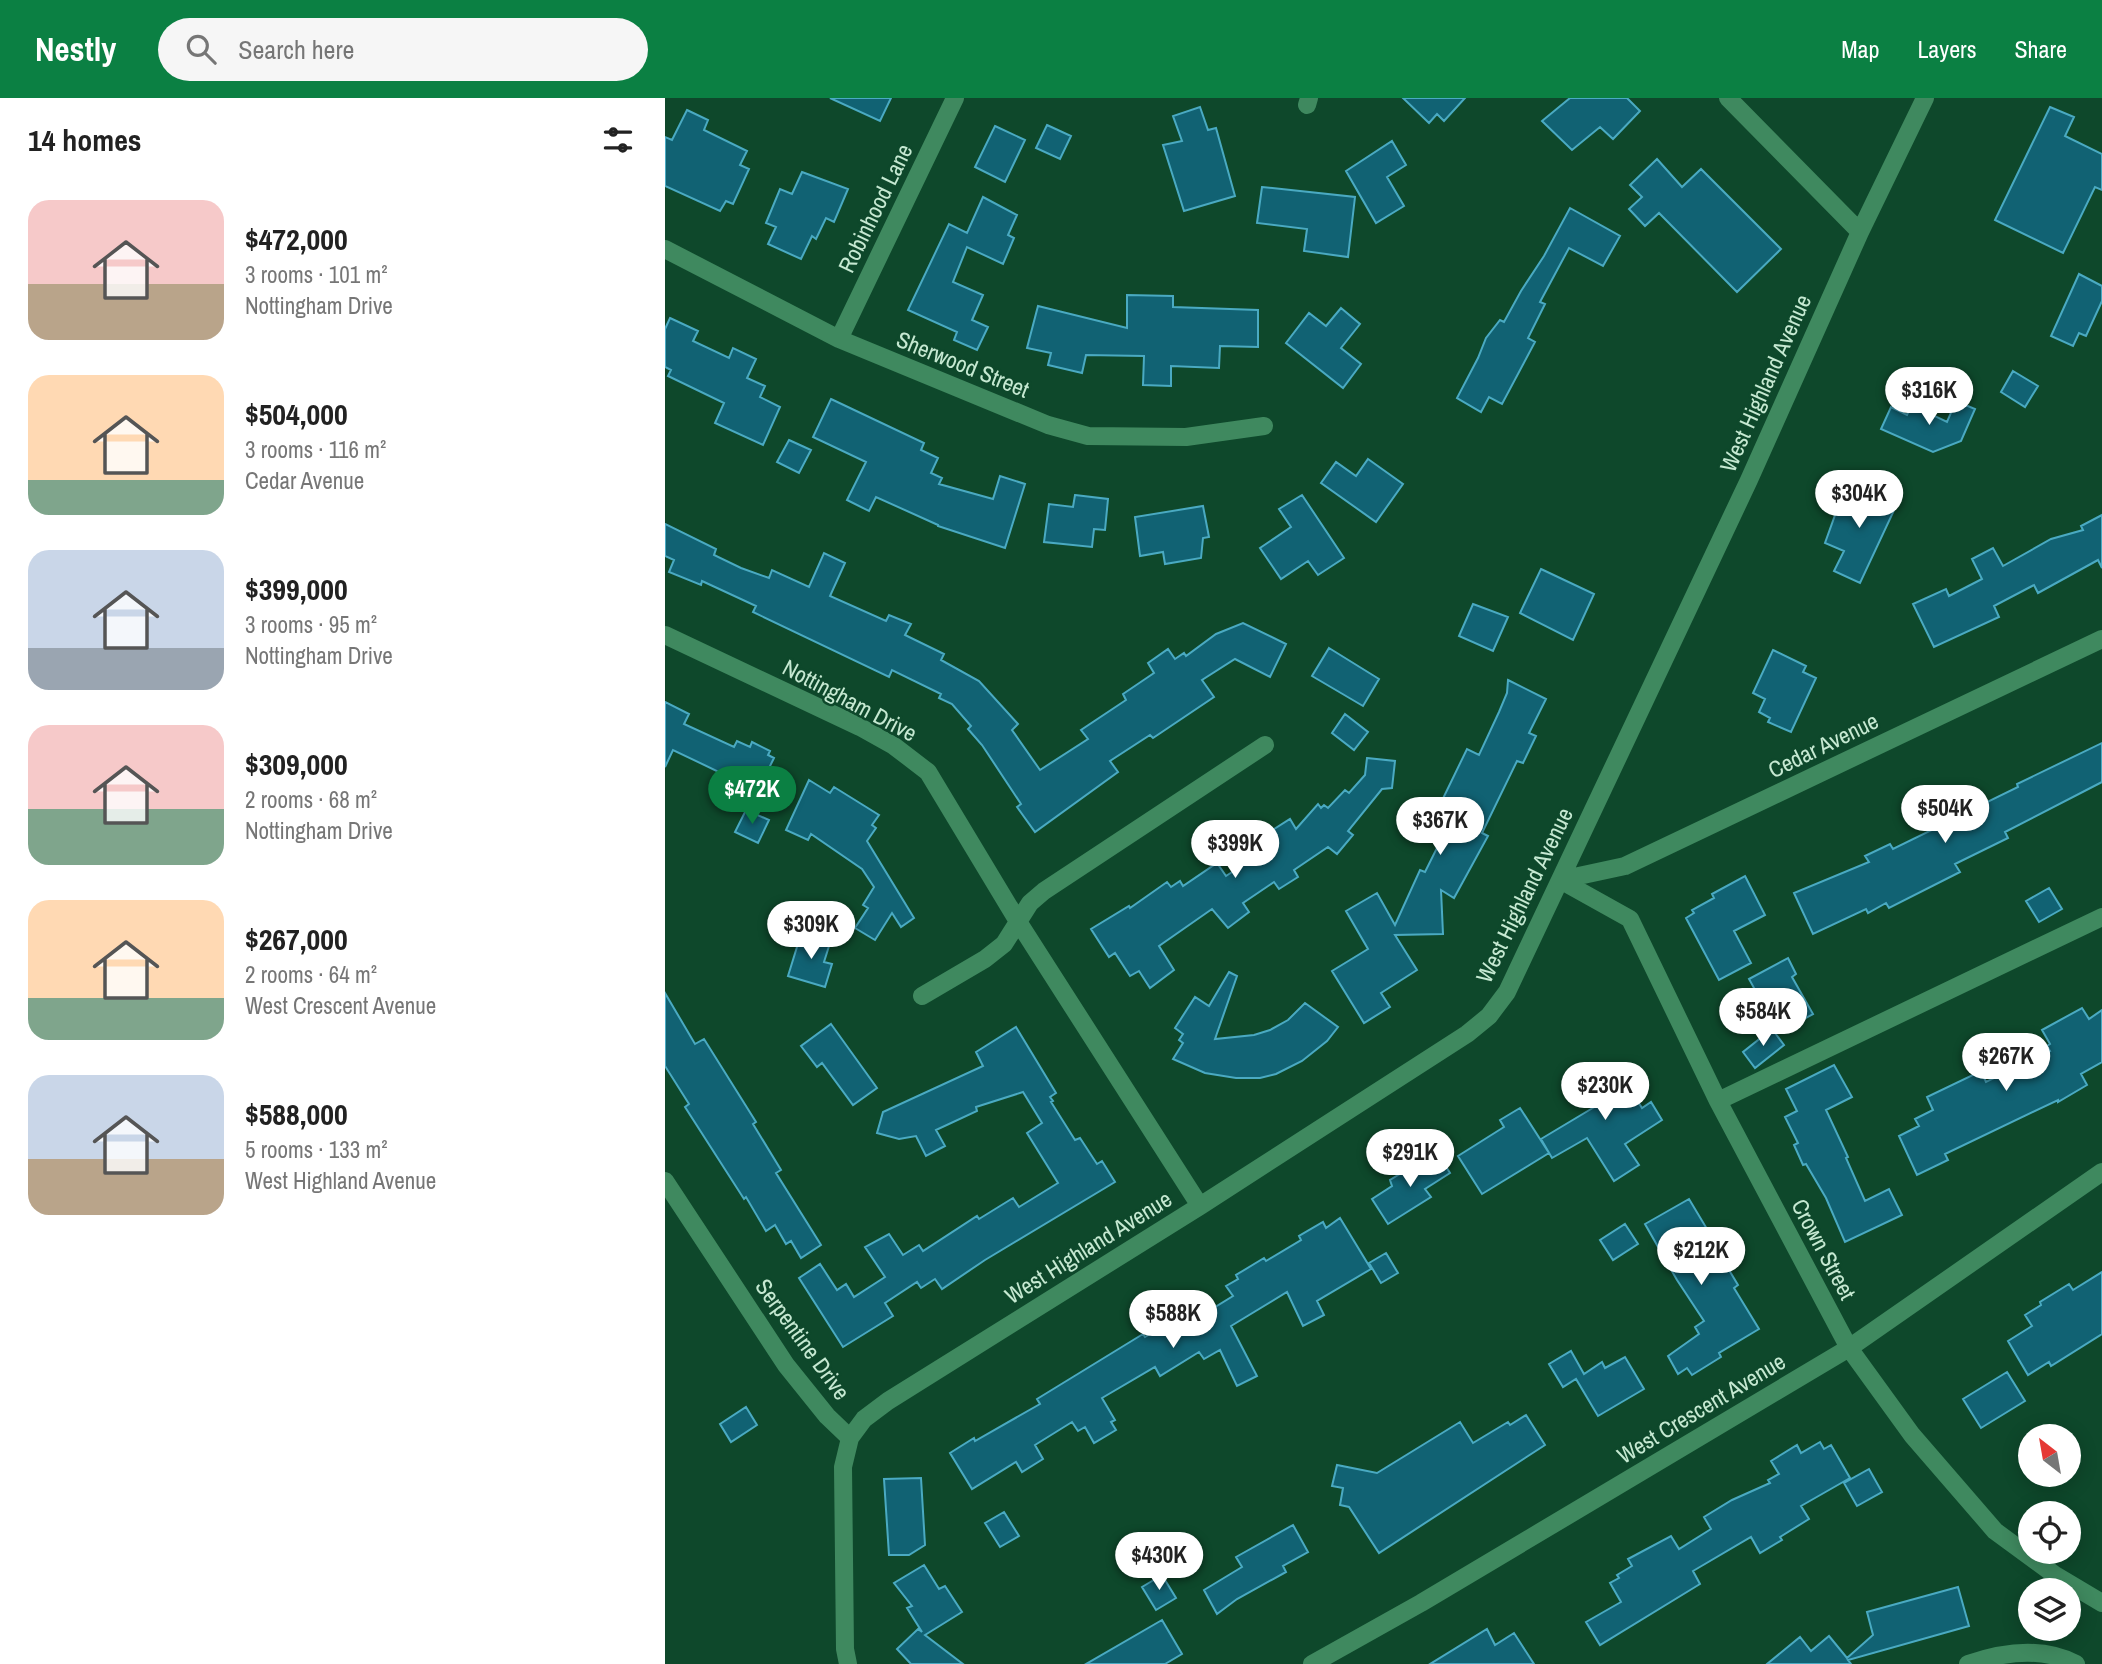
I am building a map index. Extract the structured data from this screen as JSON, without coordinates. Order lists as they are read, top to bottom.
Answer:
{
  "streets": {
    "street": [
      "Robinhood Lane",
      "Sherwood Street",
      "West Highland Avenue",
      "Nottingham Drive",
      "Cedar Avenue",
      "Crown Street",
      "Serpentine Drive",
      "West Crescent Avenue"
    ]
  },
  "crossings": [
    ["Robinhood Lane", "Sherwood Street"],
    ["West Highland Avenue", "Nottingham Drive"],
    ["West Highland Avenue", "Cedar Avenue"],
    ["West Highland Avenue", "Crown Street"],
    ["West Highland Avenue", "Serpentine Drive"],
    ["Cedar Avenue", "Crown Street"],
    ["Crown Street", "West Crescent Avenue"]
  ],
  "north": "top left",
  "page": {
    "header": "Nestly",
    "search": "Search here",
    "nav": ["Map", "Layers", "Share"],
    "heading": "14 homes",
    "list": [
      {
        "name": "$472,000",
        "note": "3 rooms · 101 m² · Nottingham Drive"
      },
      {
        "name": "$504,000",
        "note": "3 rooms · 116 m² · Cedar Avenue"
      },
      {
        "name": "$399,000",
        "note": "3 rooms · 95 m² · Nottingham Drive"
      },
      {
        "name": "$309,000",
        "note": "2 rooms · 68 m² · Nottingham Drive"
      },
      {
        "name": "$267,000",
        "note": "2 rooms · 64 m² · West Crescent Avenue"
      },
      {
        "name": "$588,000",
        "note": "5 rooms · 133 m² · West Highland Avenue"
      }
    ],
    "price": [
      "$316K",
      "$304K",
      "$472K",
      "$504K",
      "$367K",
      "$399K",
      "$309K",
      "$584K",
      "$267K",
      "$230K",
      "$291K",
      "$212K",
      "$588K",
      "$430K"
    ]
  }
}
